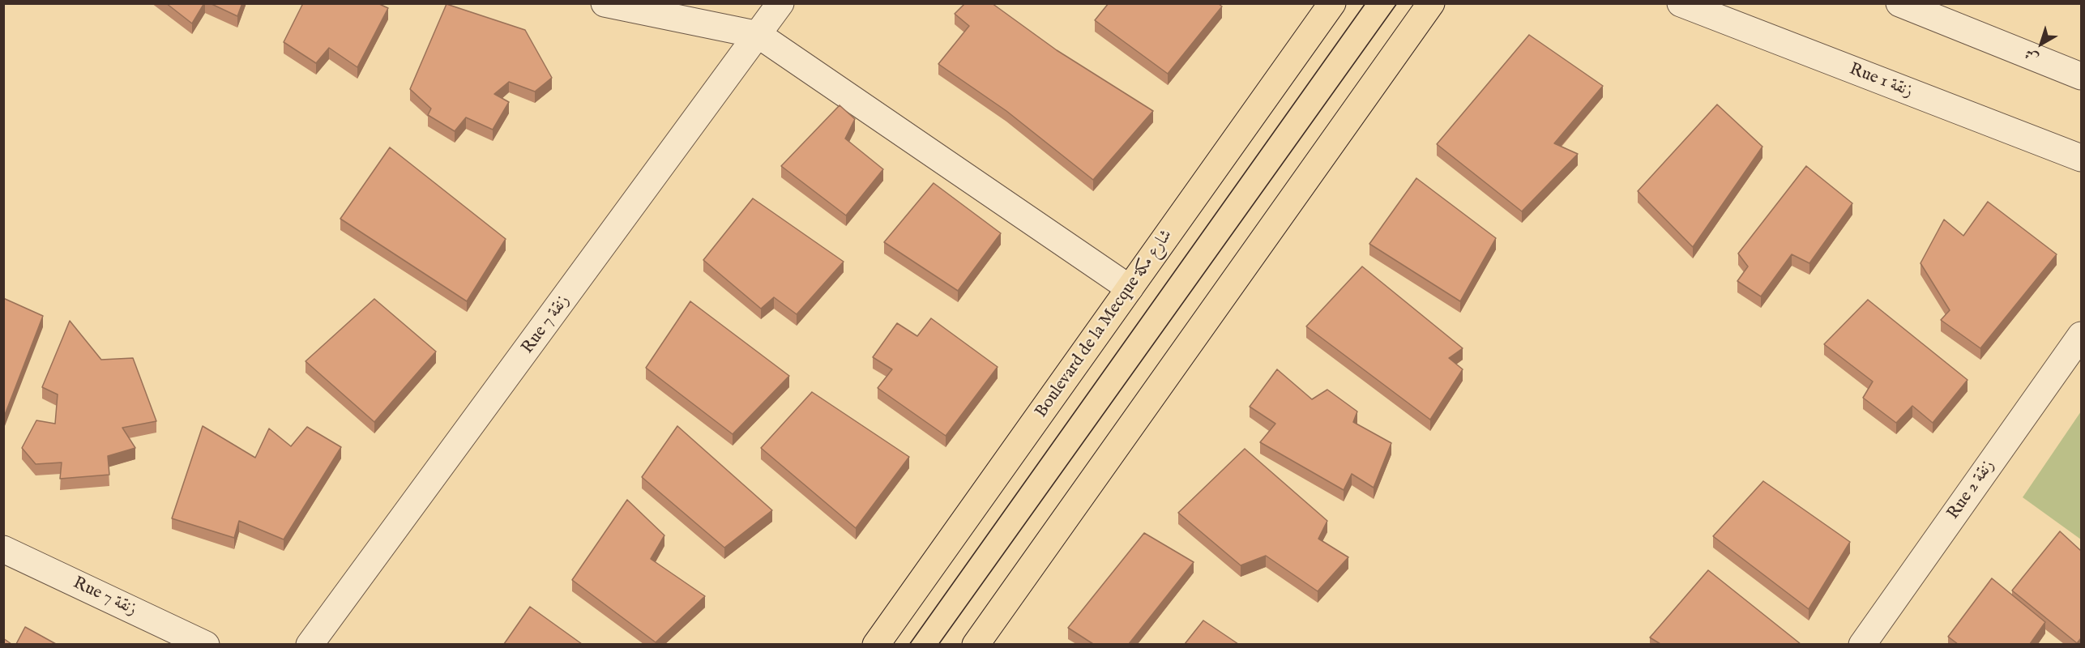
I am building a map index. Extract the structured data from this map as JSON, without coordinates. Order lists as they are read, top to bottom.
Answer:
{
  "streets": {
    "main road": ["Boulevard de la Mecque شارع مكة"],
    "street": ["Rue 1 زنقة", "Rue 7 زنقة", "Rue 2 زنقة"]
  },
  "north": "bottom left"
}
